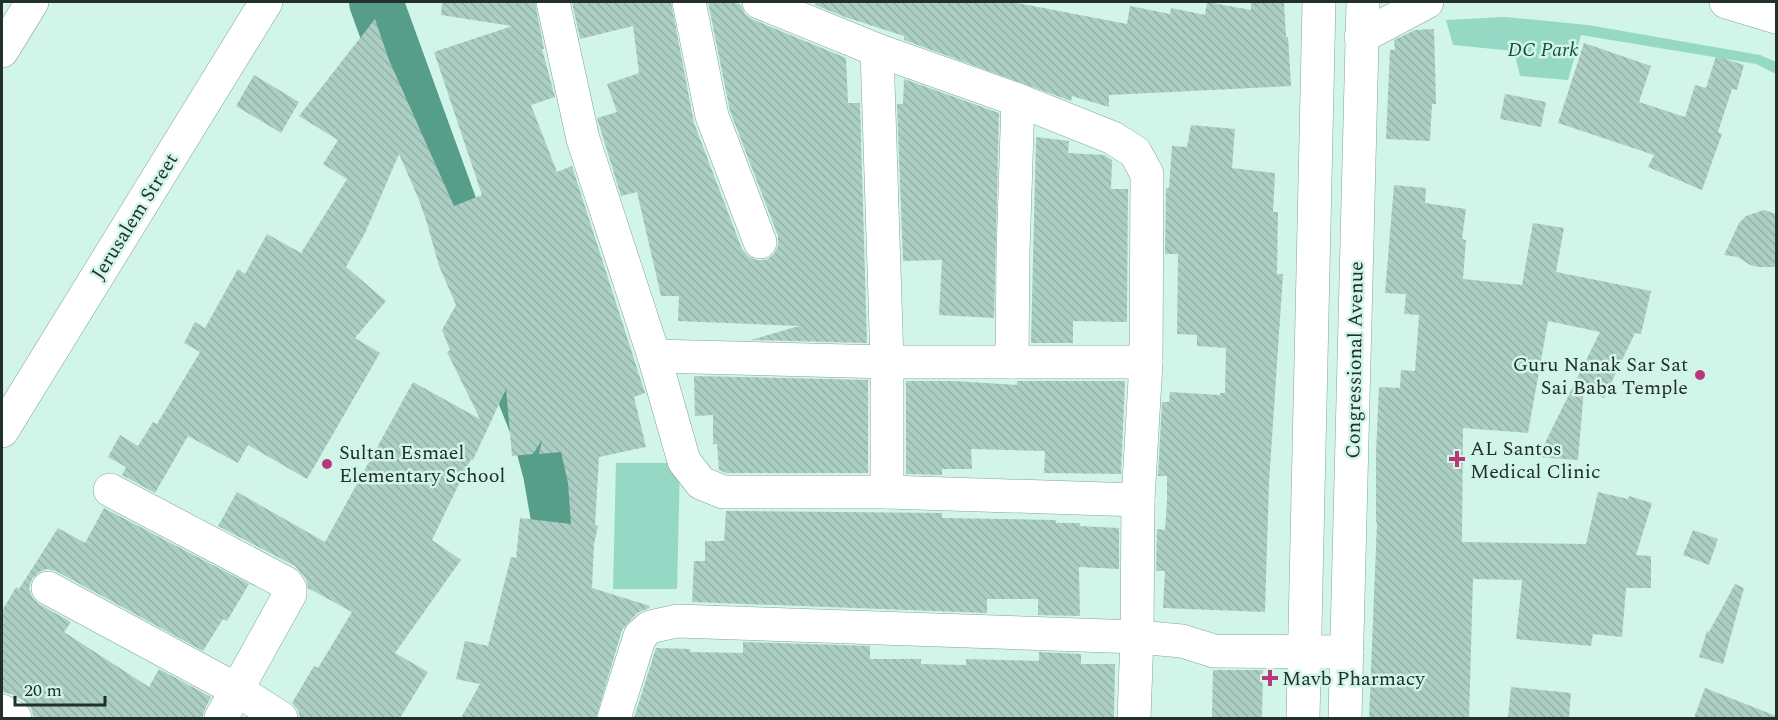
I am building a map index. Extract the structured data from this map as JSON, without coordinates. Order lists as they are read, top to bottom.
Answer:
{
  "streets": {
    "street": ["Jerusalem Street", "Congressional Avenue"]
  },
  "parks": ["DC Park"],
  "places": {
    "other": ["Guru Nanak Sar Sat Sai Baba Temple", "Sultan Esmael Elementary School"],
    "health": ["AL Santos Medical Clinic", "Mavb Pharmacy"]
  },
  "scale_bar": "20 m"
}
